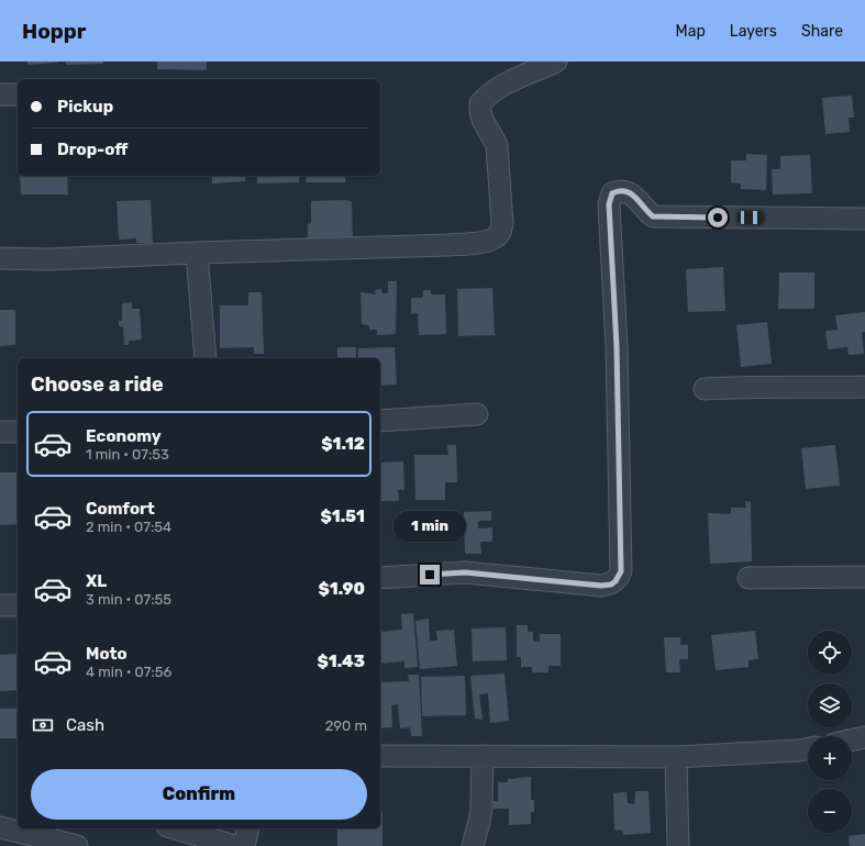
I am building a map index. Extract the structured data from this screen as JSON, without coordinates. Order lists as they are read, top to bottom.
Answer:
{
  "page": {
    "header": "Hoppr",
    "nav": ["Map", "Layers", "Share"],
    "banner": ["Pickup", "Drop-off"],
    "heading": "Choose a ride",
    "list": [
      {
        "name": "Economy",
        "note": "1 min · 07:53",
        "value": "$1.12"
      },
      {
        "name": "Comfort",
        "note": "2 min · 07:54",
        "value": "$1.51"
      },
      {
        "name": "XL",
        "note": "3 min · 07:55",
        "value": "$1.90"
      },
      {
        "name": "Moto",
        "note": "4 min · 07:56",
        "value": "$1.43"
      }
    ],
    "bubble": "1 min",
    "map_buttons": ["+", "−"],
    "pay": ["Cash", "290 m"],
    "buttons": "Confirm"
  }
}
